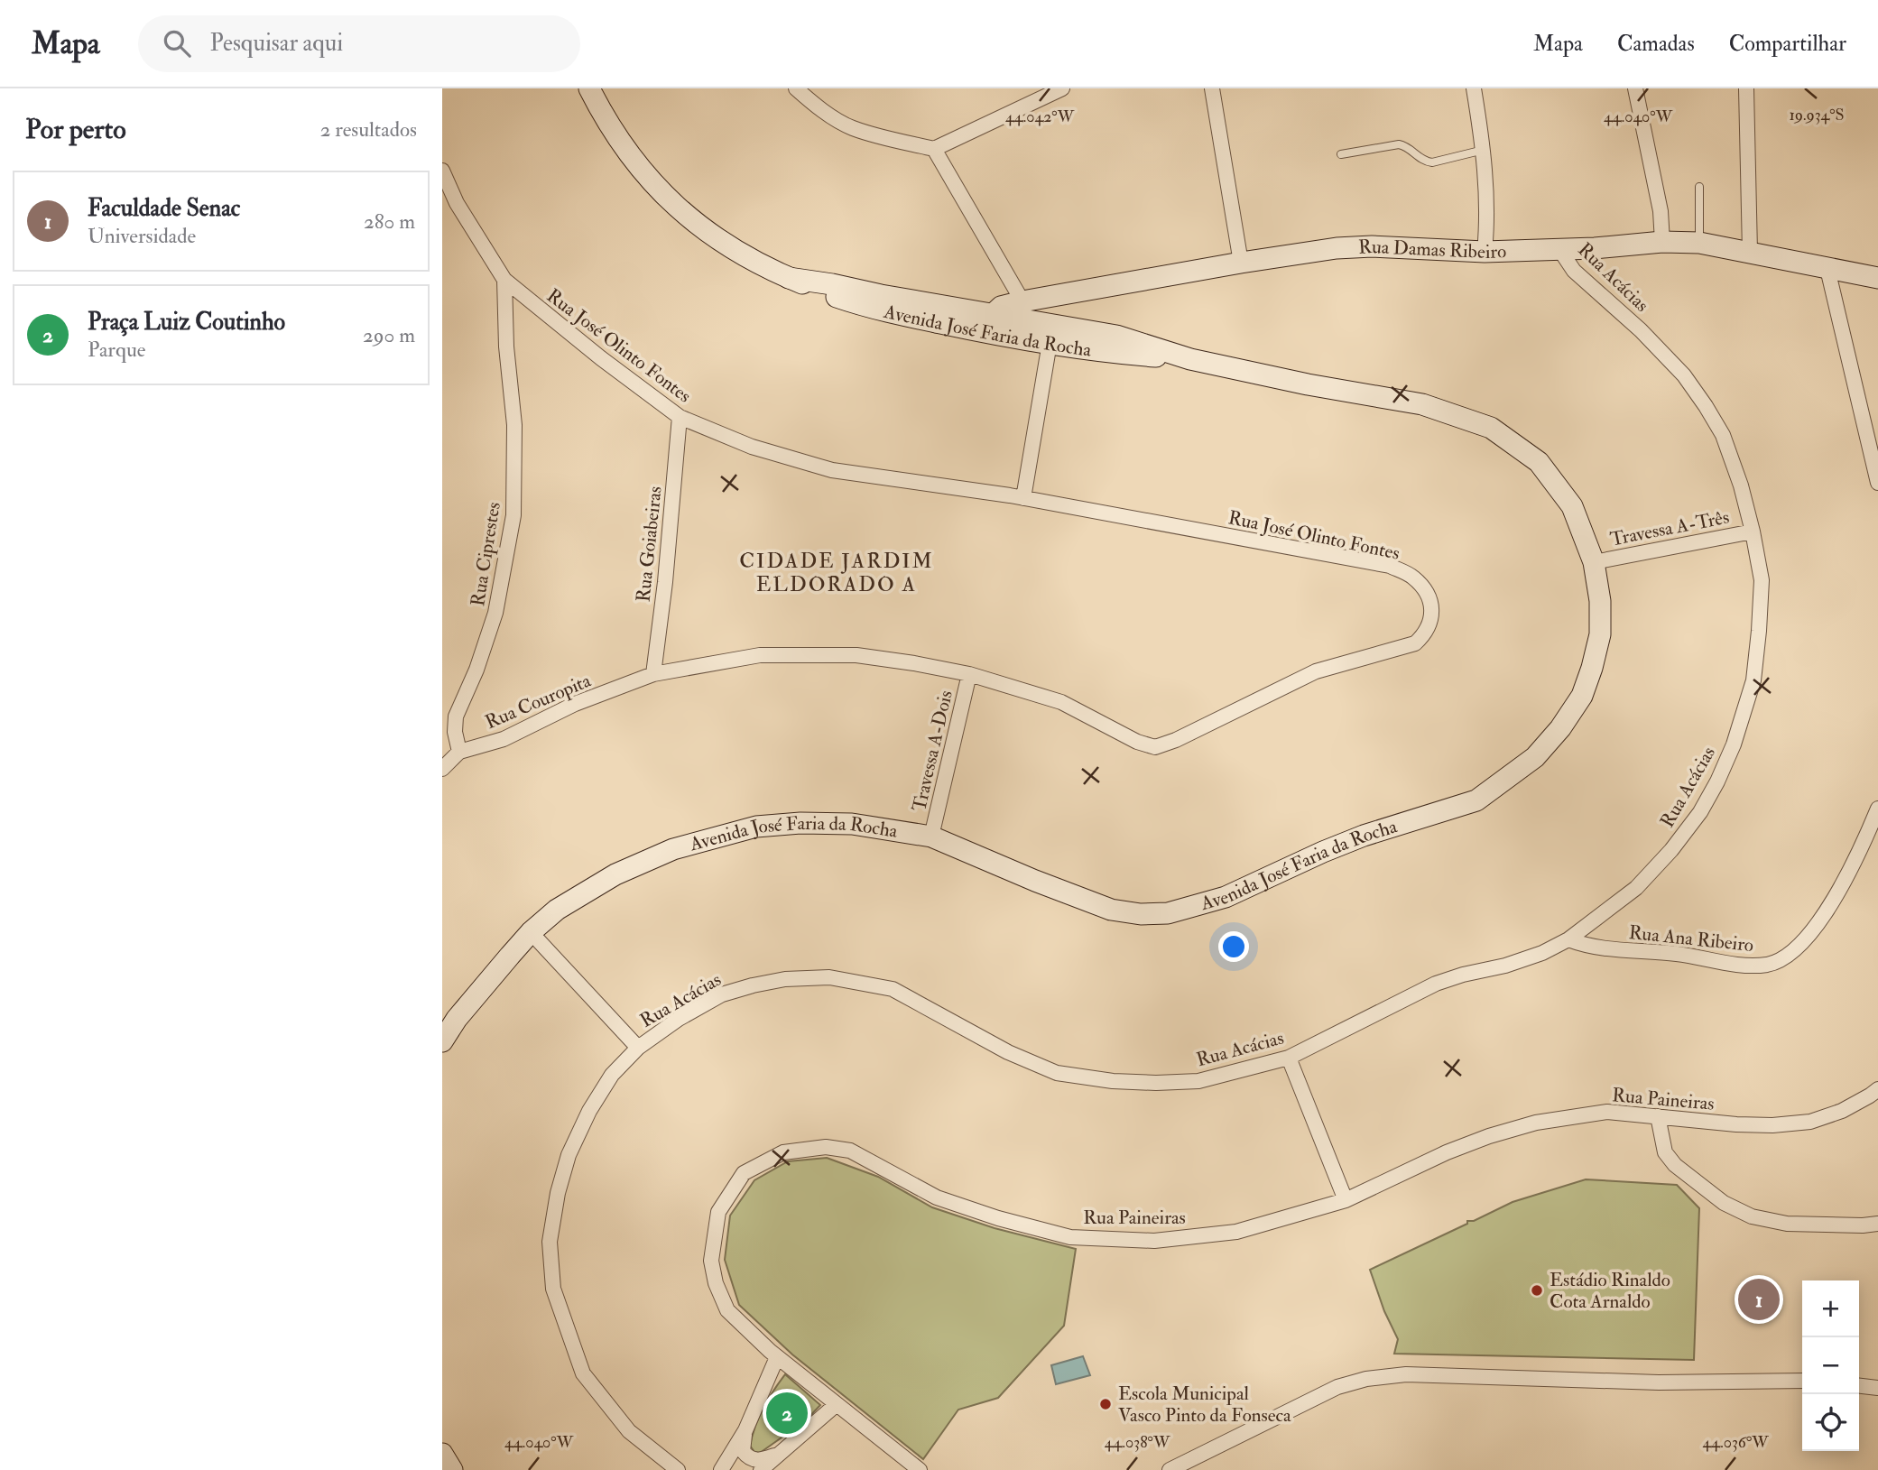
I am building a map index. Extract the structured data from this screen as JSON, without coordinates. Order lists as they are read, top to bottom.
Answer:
{
  "streets": {
    "street": [
      "Rua Damas Ribeiro",
      "Rua Acácias",
      "Avenida José Faria da Rocha",
      "Rua José Olinto Fontes",
      "Travessa A-Três",
      "Rua Goiabeiras",
      "Rua Ciprestes",
      "Rua Couropita",
      "Travessa A-Dois",
      "Rua Ana Ribeiro",
      "Rua Paineiras"
    ]
  },
  "crossings": [
    ["Rua Damas Ribeiro", "Rua Acácias"],
    ["Rua Damas Ribeiro", "Avenida José Faria da Rocha"],
    ["Rua Acácias", "Travessa A-Três"],
    ["Rua Acácias", "Rua Ana Ribeiro"],
    ["Avenida José Faria da Rocha", "Travessa A-Três"],
    ["Avenida José Faria da Rocha", "Travessa A-Dois"],
    ["Rua José Olinto Fontes", "Rua Goiabeiras"],
    ["Rua José Olinto Fontes", "Rua Ciprestes"],
    ["Rua José Olinto Fontes", "Rua Couropita"],
    ["Rua José Olinto Fontes", "Travessa A-Dois"],
    ["Rua Goiabeiras", "Rua Couropita"],
    ["Rua Ciprestes", "Rua Couropita"]
  ],
  "districts": ["CIDADE JARDIM ELDORADO A"],
  "places": ["Estádio Rinaldo Cota Arnaldo", "Escola Municipal Vasco Pinto da Fonseca"],
  "page": {
    "header": "Mapa",
    "search": "Pesquisar aqui",
    "nav": ["Mapa", "Camadas", "Compartilhar"],
    "heading": ["Por perto", "2 resultados"],
    "list": [
      {
        "mark": "1",
        "name": "Faculdade Senac",
        "note": "Universidade",
        "value": "280 m"
      },
      {
        "mark": "2",
        "name": "Praça Luiz Coutinho",
        "note": "Parque",
        "value": "290 m"
      }
    ],
    "pins": ["1", "2"],
    "map_buttons": ["+", "−"]
  },
  "coordinates": [
    "19.934°S",
    "44.040°W",
    "44.042°W",
    "44.038°W",
    "44.036°W"
  ]
}
